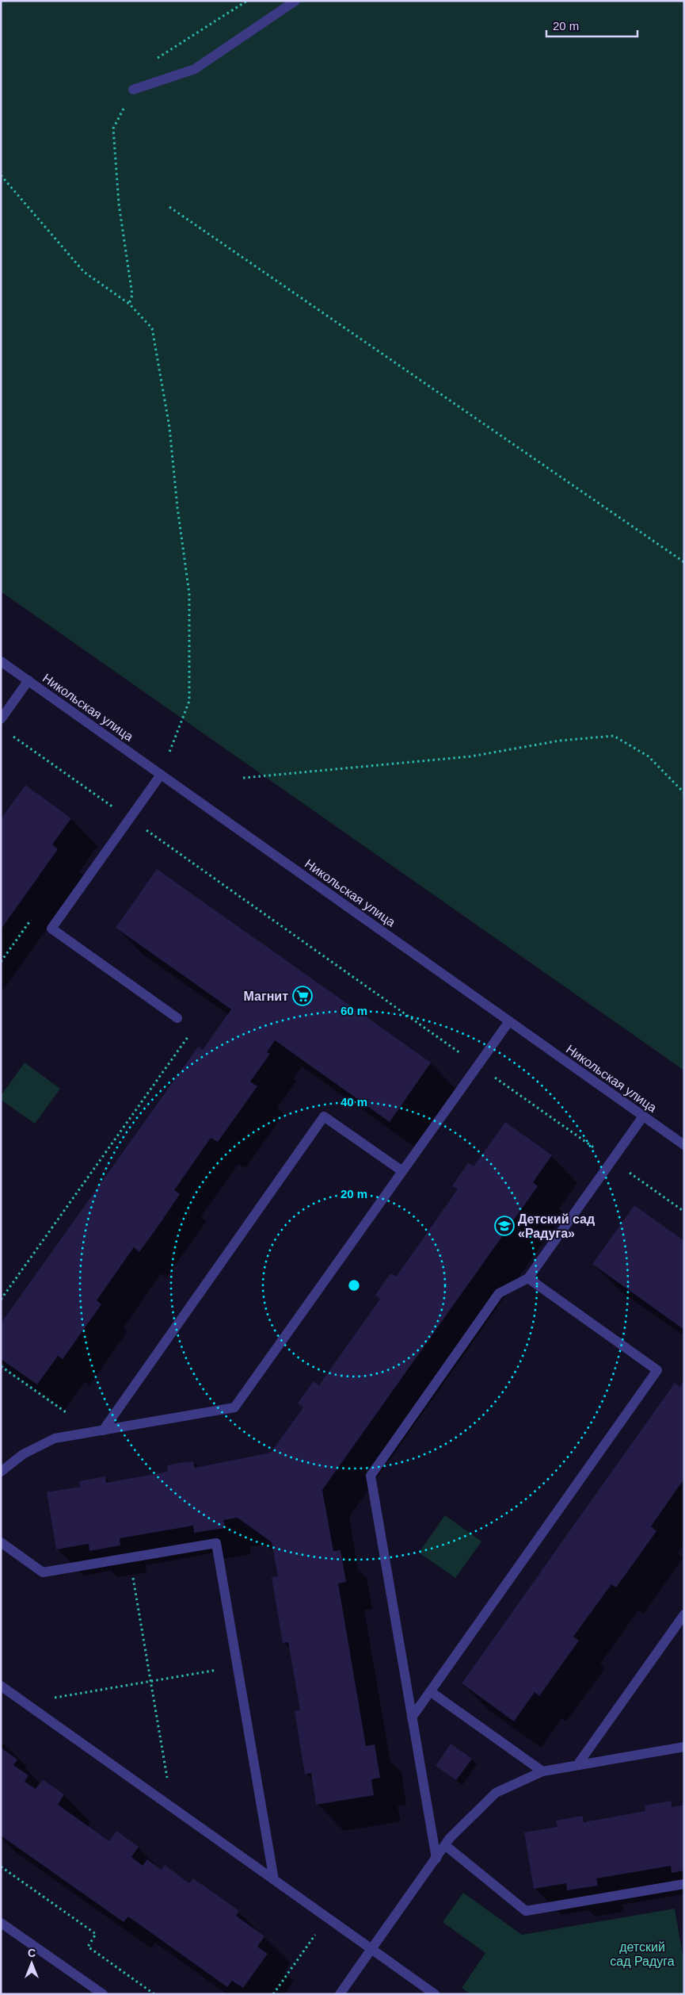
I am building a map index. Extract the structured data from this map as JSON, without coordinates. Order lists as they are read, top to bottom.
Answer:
{
  "streets": {
    "street": ["Никольская улица"]
  },
  "parks": ["детский сад Радуга"],
  "places": {
    "supermarket": ["Магнит"],
    "school or university": ["Детский сад «Радуга»"]
  },
  "scale_bar": "20 m",
  "north": "top",
  "rings": ["60 m", "40 m", "20 m"]
}
